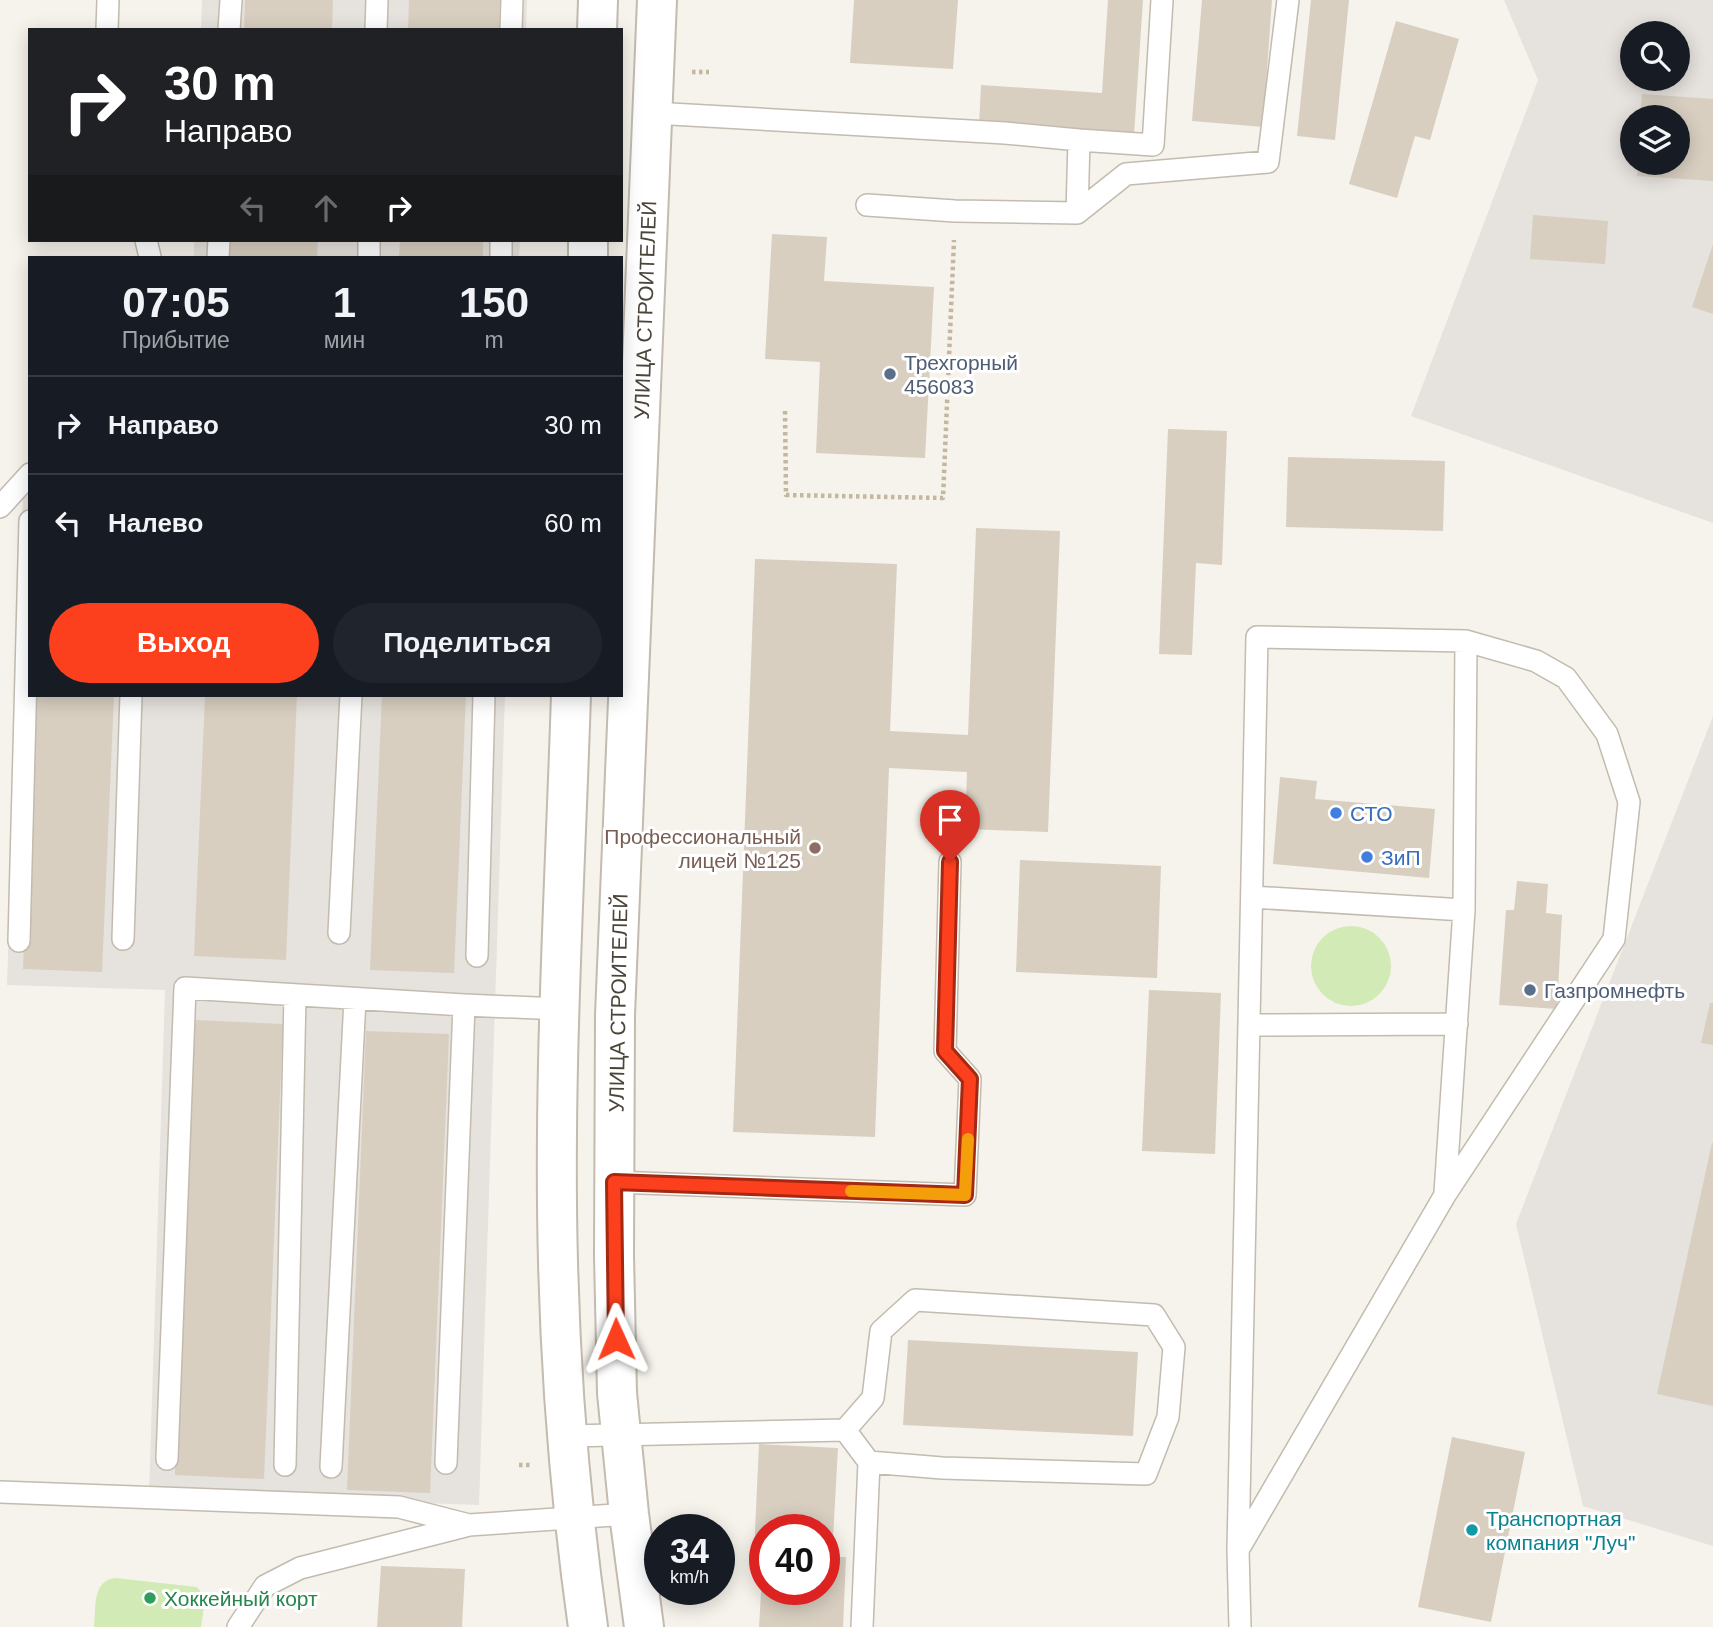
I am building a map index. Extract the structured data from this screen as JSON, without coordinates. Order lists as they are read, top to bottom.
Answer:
{
  "streets": {
    "street": ["УЛИЦА СТРОИТЕЛЕЙ"]
  },
  "places": [
    "Трехгорный 456083",
    "СТО",
    "Профессиональный лицей №125",
    "ЗиП",
    "Газпромнефть",
    "Транспортная компания \"Луч\"",
    "Хоккейный корт"
  ],
  "page": {
    "turn": ["30 m", "Направо"],
    "eta": [
      "07:05",
      "Прибытие",
      "1",
      "мин",
      "150",
      "m"
    ],
    "list": [
      {
        "name": "Направо",
        "value": "30 m"
      },
      {
        "name": "Налево",
        "value": "60 m"
      }
    ],
    "buttons": ["Выход", "Поделиться"],
    "speed": "34 km/h",
    "limit": "40"
  }
}
